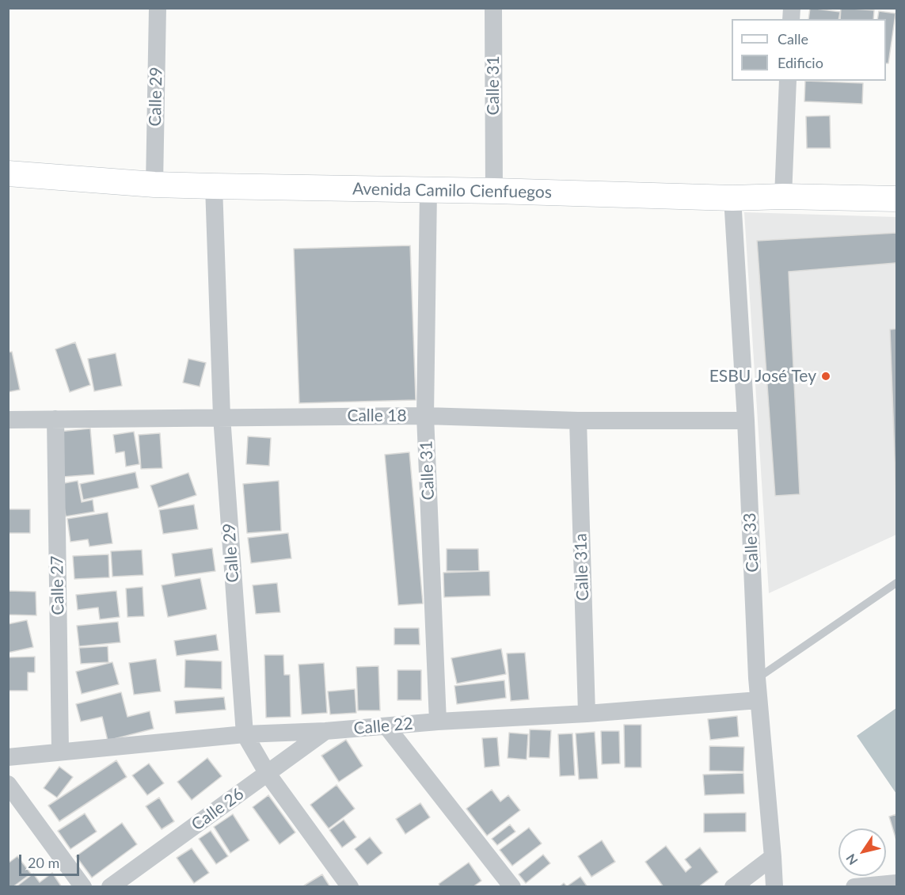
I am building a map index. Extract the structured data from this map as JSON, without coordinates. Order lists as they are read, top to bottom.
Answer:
{
  "streets": {
    "main road": ["Avenida Camilo Cienfuegos"],
    "street": [
      "Calle 31",
      "Calle 29",
      "Calle 18",
      "Calle 33",
      "Calle 31a",
      "Calle 27",
      "Calle 22",
      "Calle 26"
    ]
  },
  "crossings": [
    ["Calle 31", "Avenida Camilo Cienfuegos"],
    ["Calle 31", "Calle 18"],
    ["Calle 31", "Calle 22"],
    ["Calle 29", "Avenida Camilo Cienfuegos"],
    ["Calle 29", "Calle 18"],
    ["Calle 29", "Calle 22"],
    ["Calle 29", "Calle 26"],
    ["Avenida Camilo Cienfuegos", "Calle 33"],
    ["Calle 18", "Calle 33"],
    ["Calle 18", "Calle 31a"],
    ["Calle 18", "Calle 27"],
    ["Calle 33", "Calle 22"],
    ["Calle 31a", "Calle 22"],
    ["Calle 27", "Calle 22"],
    ["Calle 22", "Calle 26"]
  ],
  "places": ["ESBU José Tey"],
  "legend": ["Calle", "Edificio"],
  "scale_bar": "20 m",
  "north": "bottom left"
}
